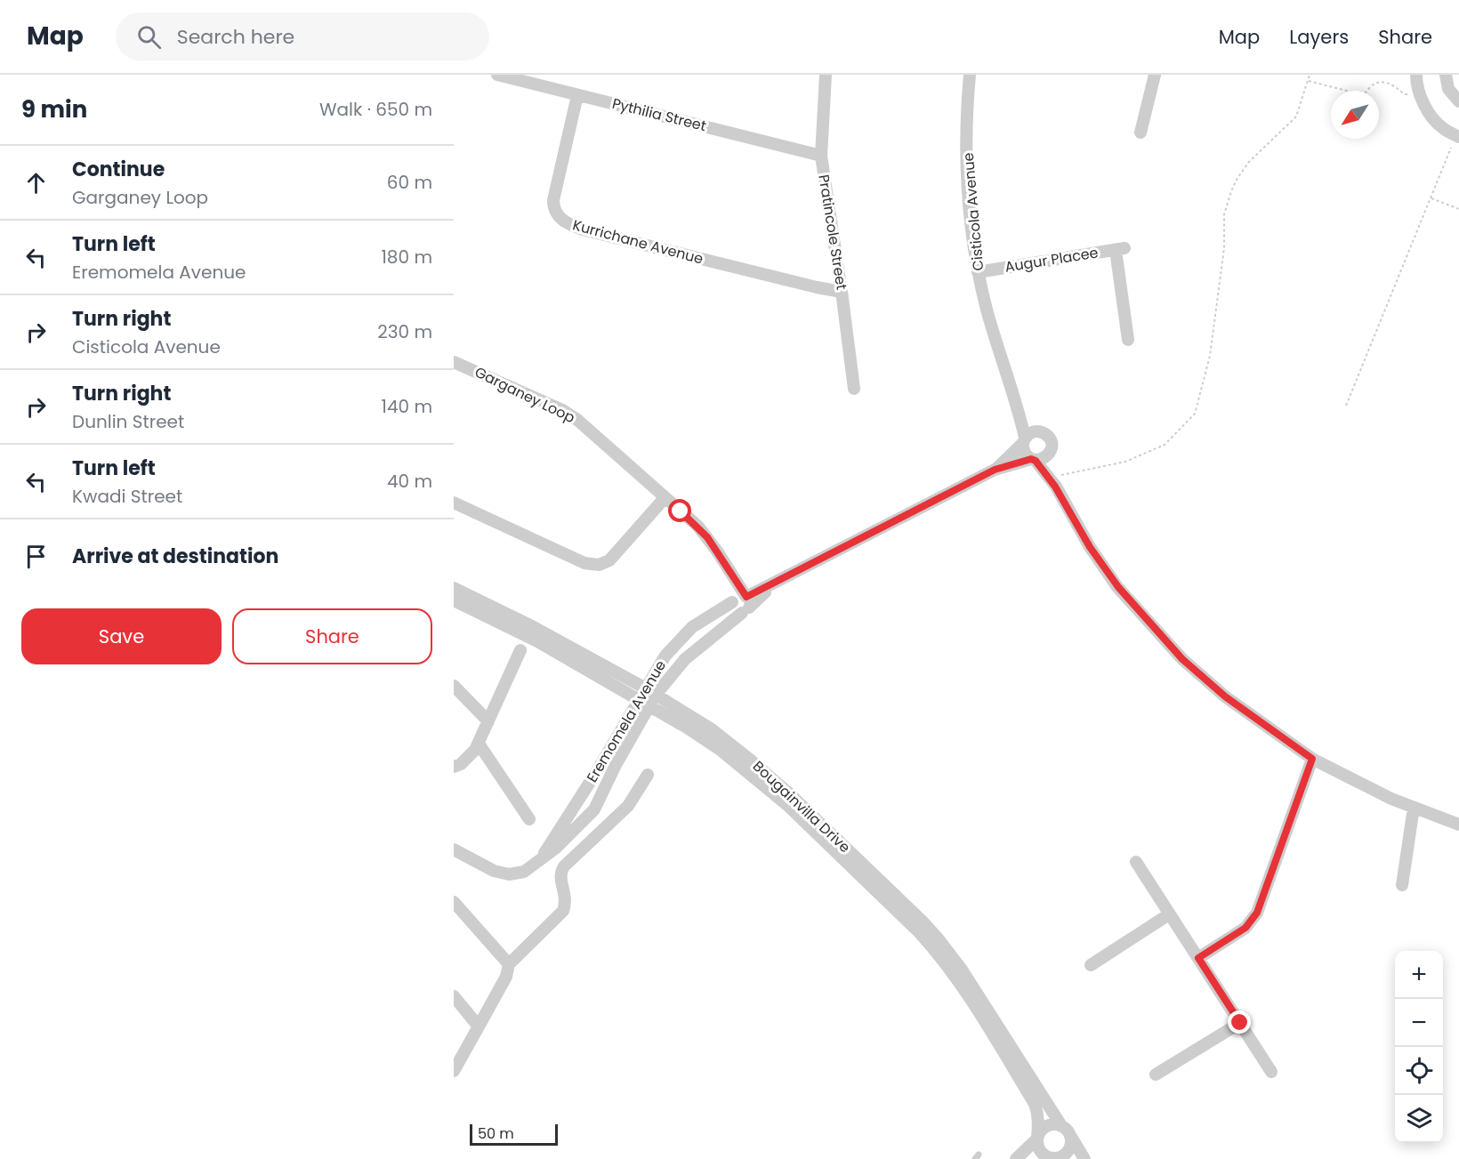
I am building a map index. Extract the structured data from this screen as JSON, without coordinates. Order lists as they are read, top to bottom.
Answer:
{
  "streets": {
    "street": [
      "Pythilia Street",
      "Cisticola Avenue",
      "Pratincole Street",
      "Kurrichane Avenue",
      "Augur Placee",
      "Garganey Loop",
      "Eremomela Avenue",
      "Bougainvilla Drive"
    ]
  },
  "crossings": [
    ["Pythilia Street", "Pratincole Street"],
    ["Pythilia Street", "Kurrichane Avenue"],
    ["Cisticola Avenue", "Augur Placee"],
    ["Cisticola Avenue", "Eremomela Avenue"],
    ["Pratincole Street", "Kurrichane Avenue"],
    ["Garganey Loop", "Eremomela Avenue"],
    ["Eremomela Avenue", "Bougainvilla Drive"]
  ],
  "scale_bar": "50 m",
  "north": "bottom left",
  "page": {
    "header": "Map",
    "search": "Search here",
    "nav": ["Map", "Layers", "Share"],
    "heading": ["9 min", "Walk · 650 m"],
    "list": [
      ["Continue", "Garganey Loop", "60 m"],
      ["Turn left", "Eremomela Avenue", "180 m"],
      ["Turn right", "Cisticola Avenue", "230 m"],
      ["Turn right", "Dunlin Street", "140 m"],
      ["Turn left", "Kwadi Street", "40 m"],
      "Arrive at destination"
    ],
    "buttons": ["Save", "Share"],
    "map_buttons": ["+", "−"],
    "scale": "50 m"
  }
}
